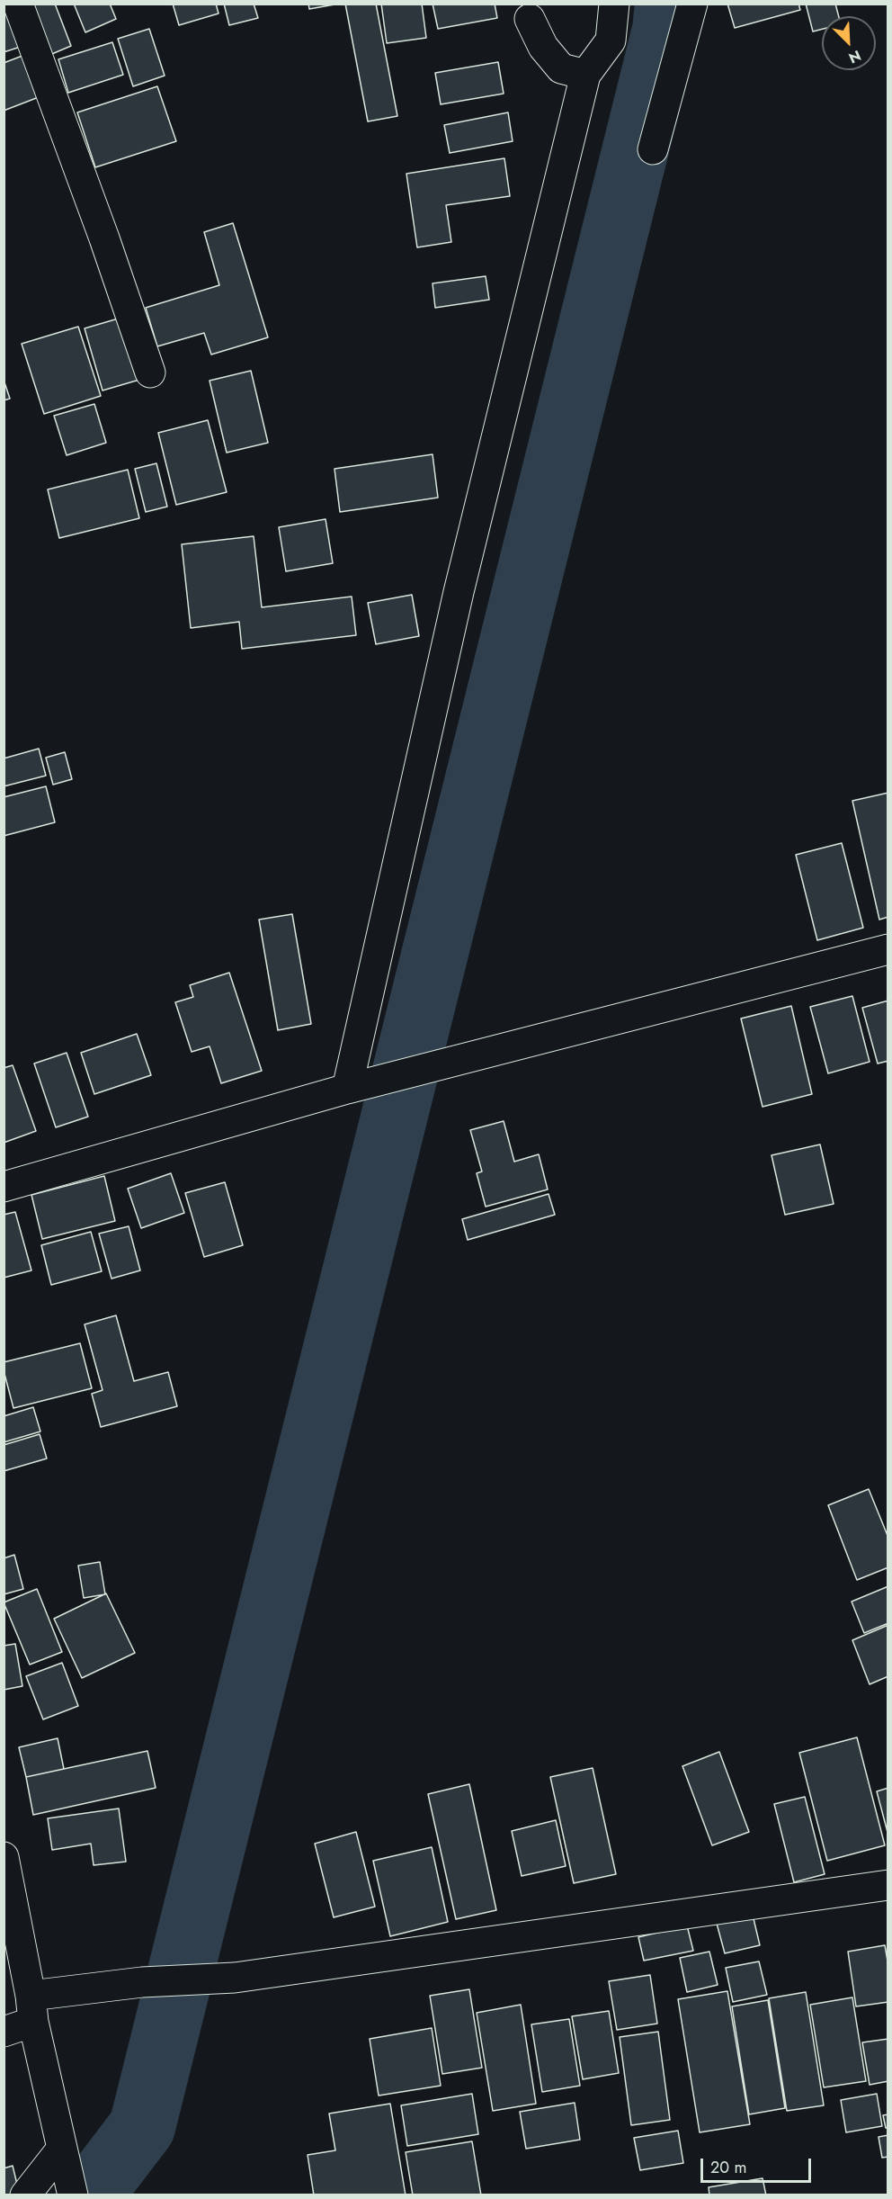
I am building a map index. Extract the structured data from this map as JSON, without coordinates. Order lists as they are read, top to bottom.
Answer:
{
  "scale_bar": "20 m",
  "north": "bottom right"
}
